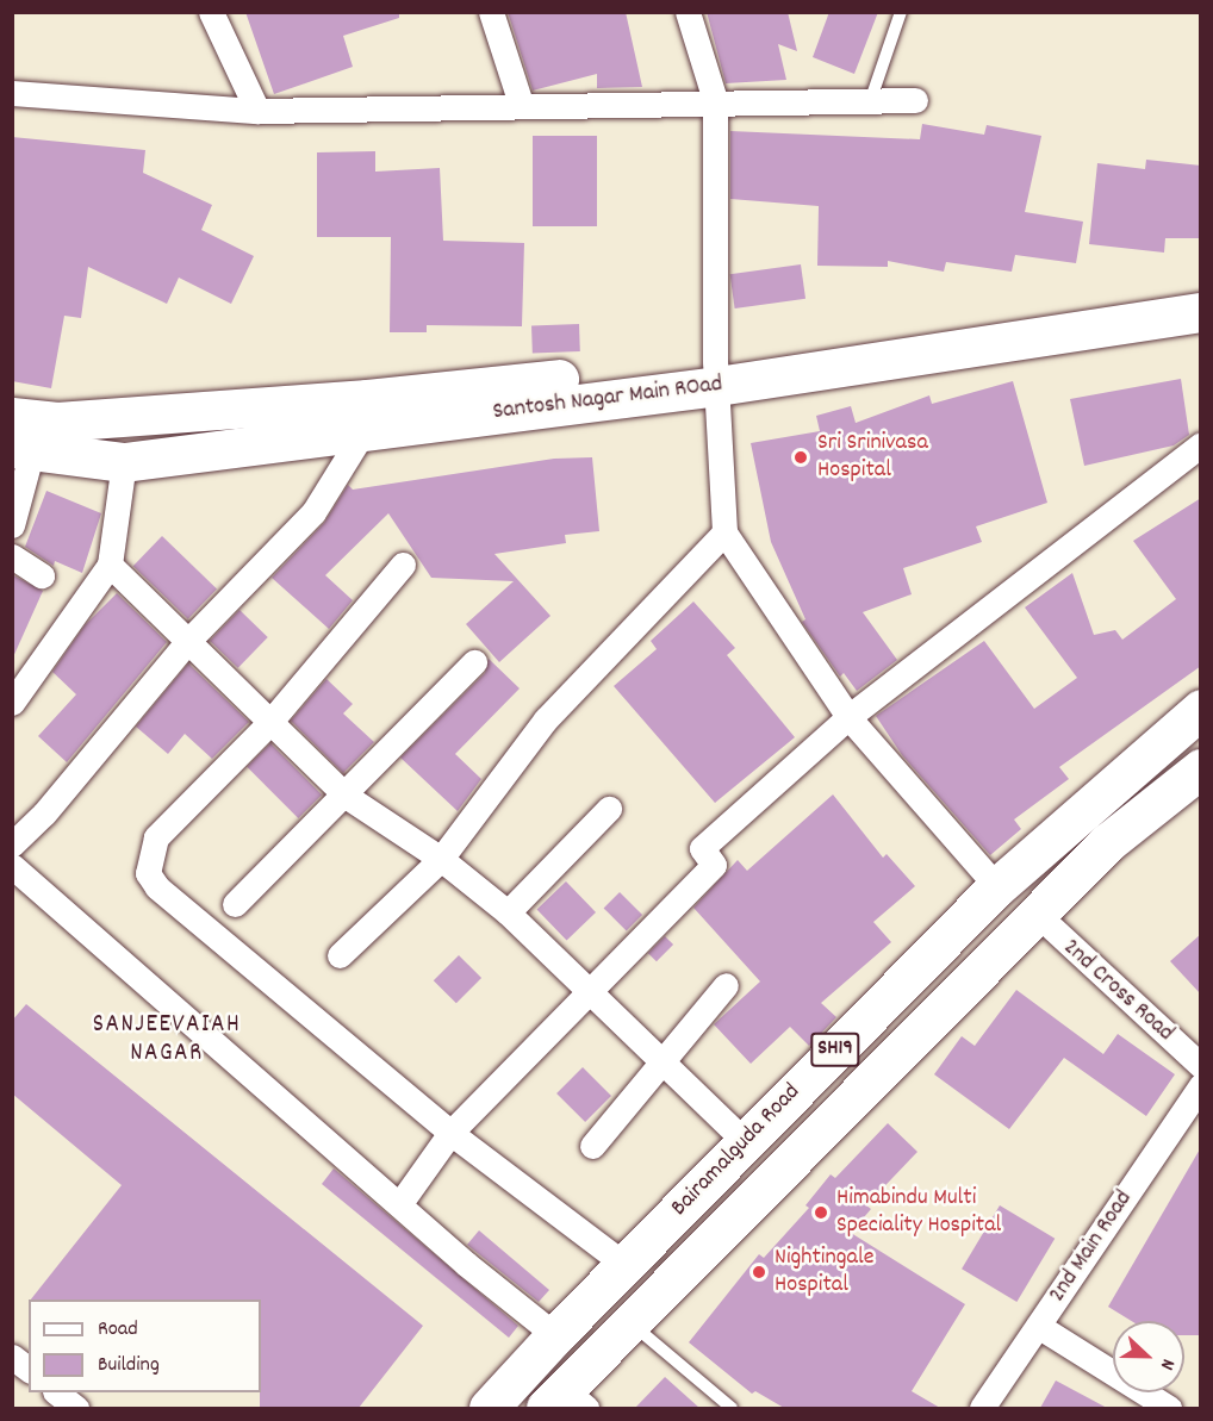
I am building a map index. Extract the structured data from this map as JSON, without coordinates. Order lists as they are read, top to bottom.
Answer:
{
  "streets": {
    "main road": ["Santosh Nagar Main ROad", "SH19", "Bairamalguda Road"],
    "street": ["2nd Cross Road", "2nd Main Road"]
  },
  "crossings": [
    ["2nd Cross Road", "Bairamalguda Road"]
  ],
  "districts": ["SANJEEVAIAH NAGAR"],
  "places": ["Sri Srinivasa Hospital", "Himabindu Multi Speciality Hospital", "Nightingale Hospital"],
  "legend": ["Road", "Building"],
  "north": "right"
}
